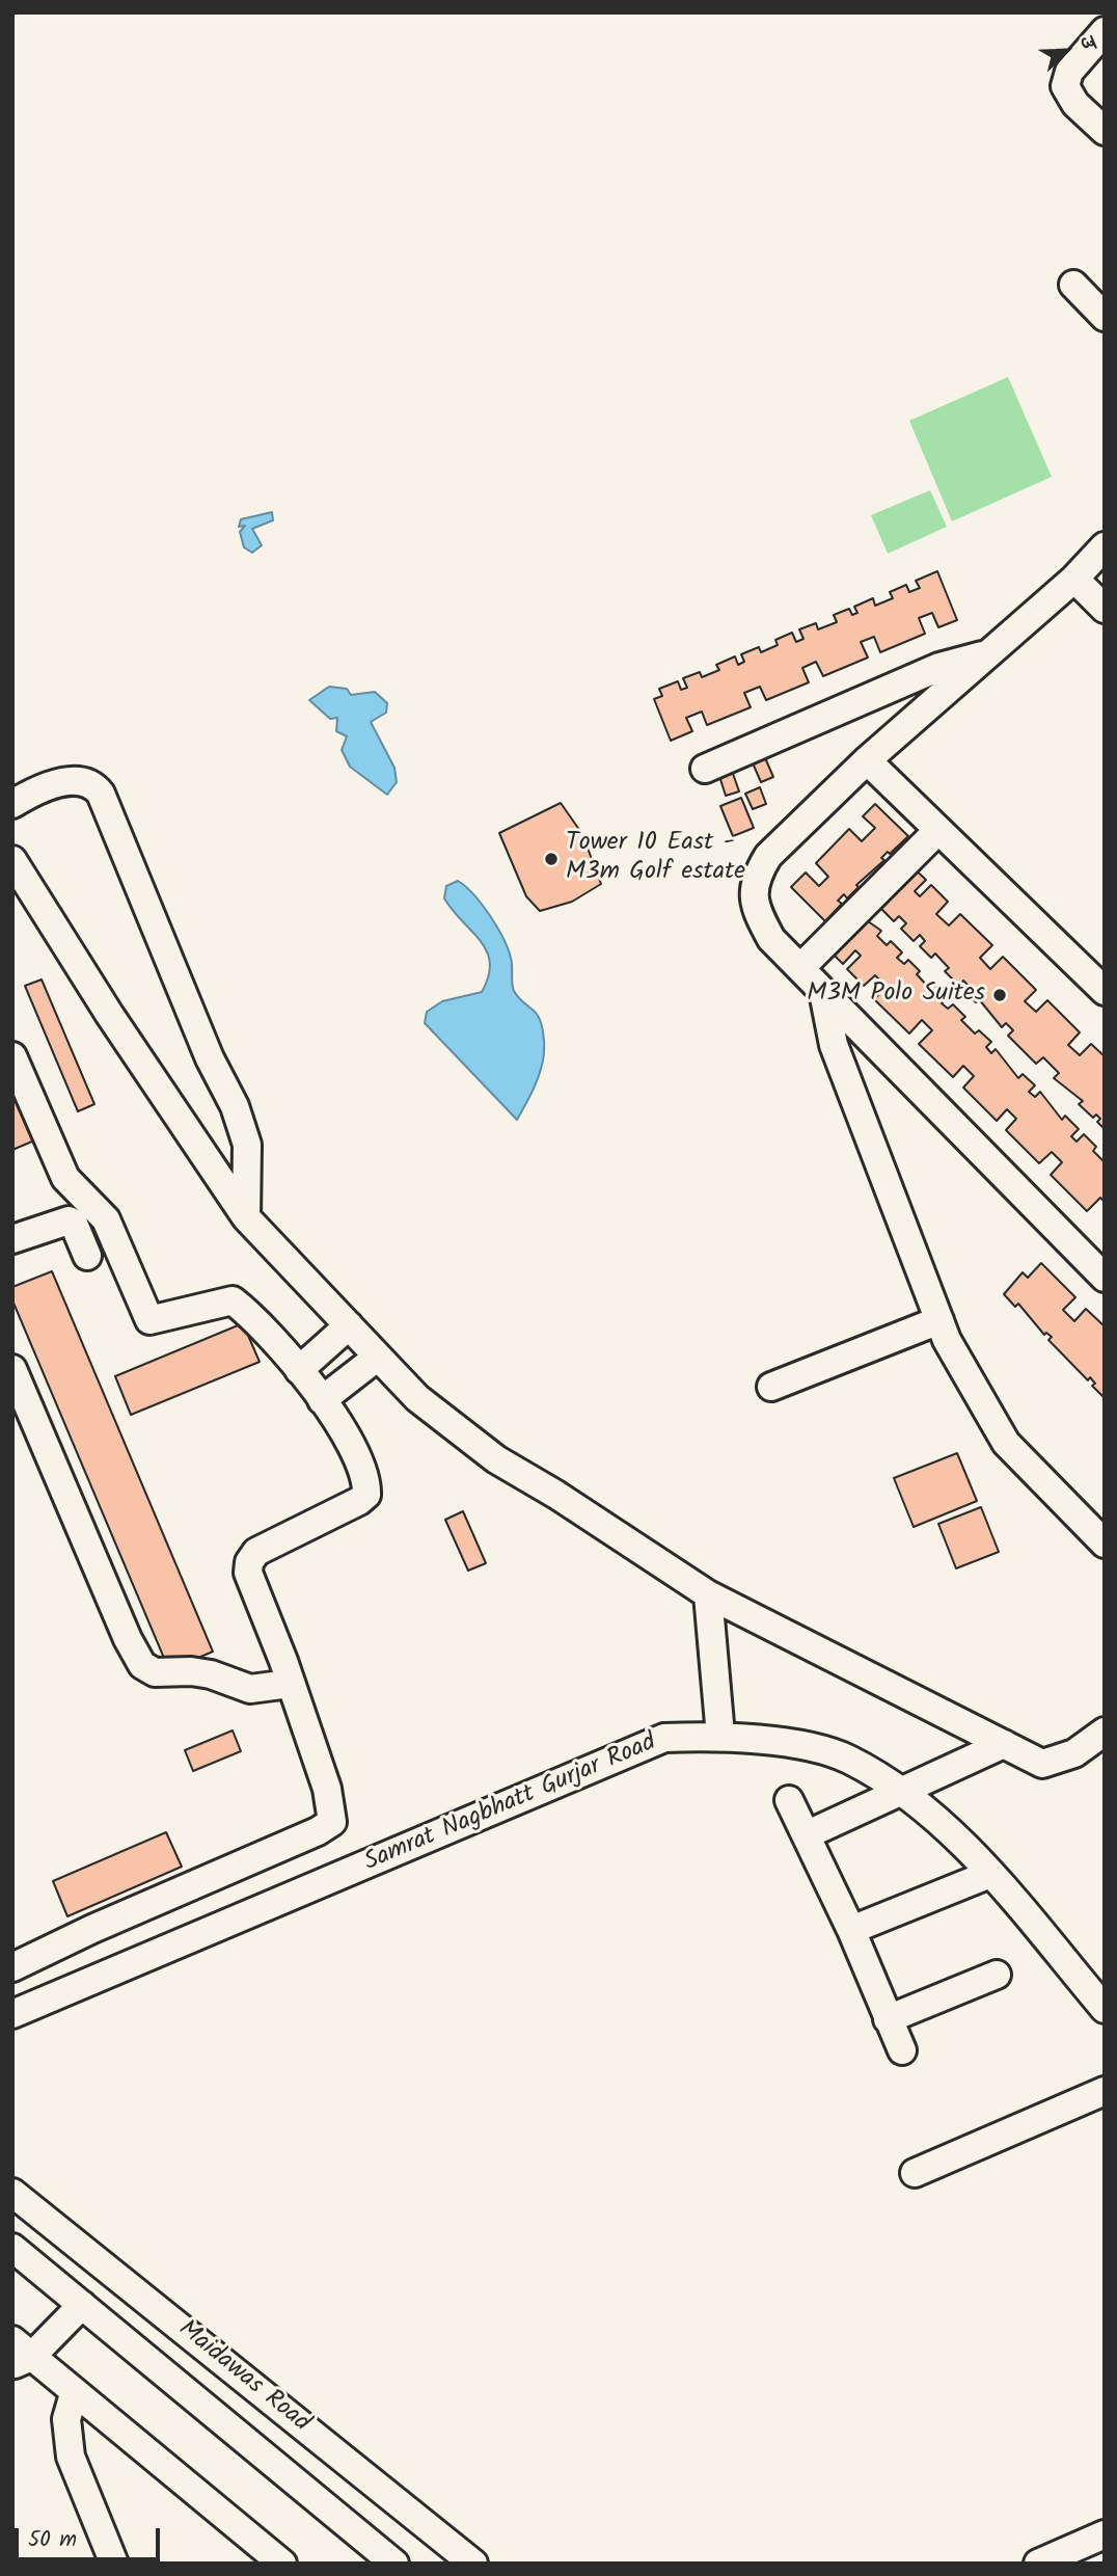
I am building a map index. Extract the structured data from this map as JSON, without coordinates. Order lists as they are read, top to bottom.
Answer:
{
  "streets": {
    "street": ["Samrat Nagbhatt Gurjar Road", "Maidawas Road"]
  },
  "places": ["Tower 10 East - M3m Golf estate", "M3M Polo Suites"],
  "scale_bar": "50 m",
  "north": "top right"
}
